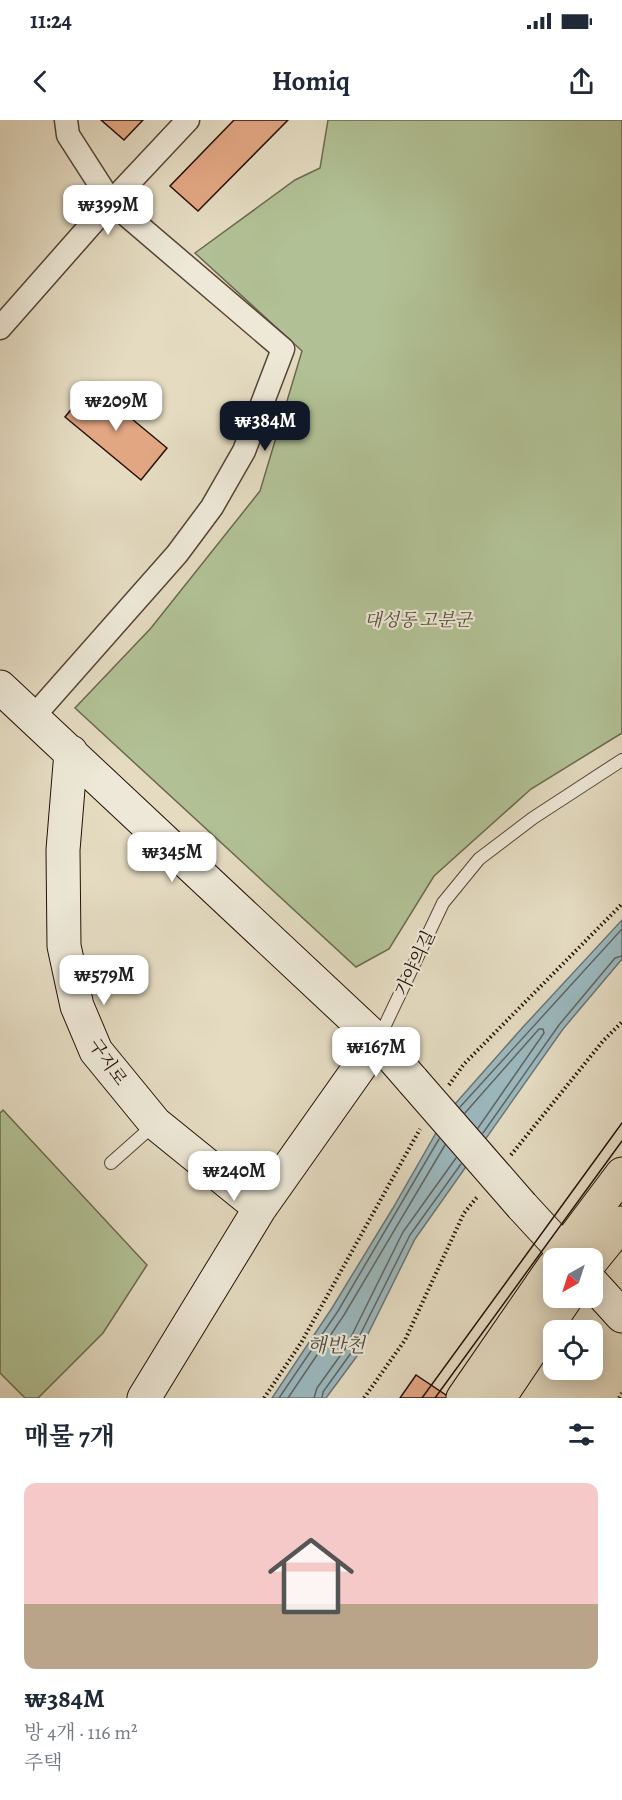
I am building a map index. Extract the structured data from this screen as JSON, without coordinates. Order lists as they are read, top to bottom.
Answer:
{
  "streets": {
    "street": ["가야의길", "구지로"]
  },
  "crossings": [
    ["가야의길", "구지로"]
  ],
  "water": ["해반천"],
  "parks": ["대성동 고분군"],
  "north": "bottom left",
  "page": {
    "status": "11:24",
    "header": "Homiq",
    "price": [
      "₩399M",
      "₩209M",
      "₩384M",
      "₩345M",
      "₩579M",
      "₩167M",
      "₩240M"
    ],
    "heading": "매물 7개",
    "list": [
      {
        "name": "₩384M",
        "note": "방 4개 · 116 m² · 주택"
      }
    ]
  }
}
